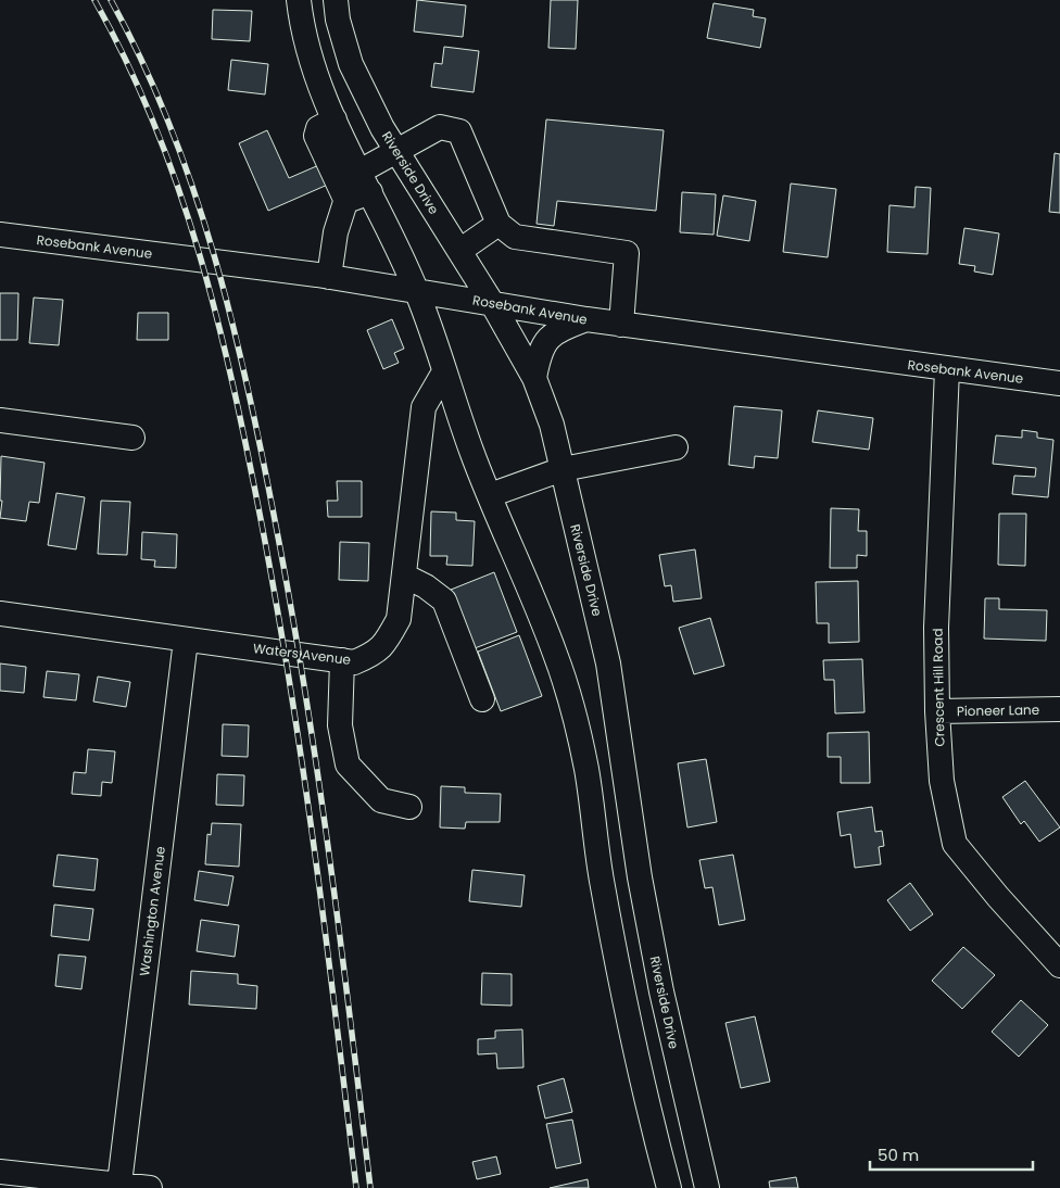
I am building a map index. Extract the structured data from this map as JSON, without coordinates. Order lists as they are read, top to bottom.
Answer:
{
  "streets": {
    "street": [
      "Riverside Drive",
      "Rosebank Avenue",
      "Waters Avenue",
      "Crescent Hill Road",
      "Pioneer Lane",
      "Washington Avenue"
    ]
  },
  "crossings": [
    ["Riverside Drive", "Rosebank Avenue"],
    ["Rosebank Avenue", "Crescent Hill Road"],
    ["Waters Avenue", "Washington Avenue"],
    ["Crescent Hill Road", "Pioneer Lane"]
  ],
  "scale_bar": "50 m"
}
